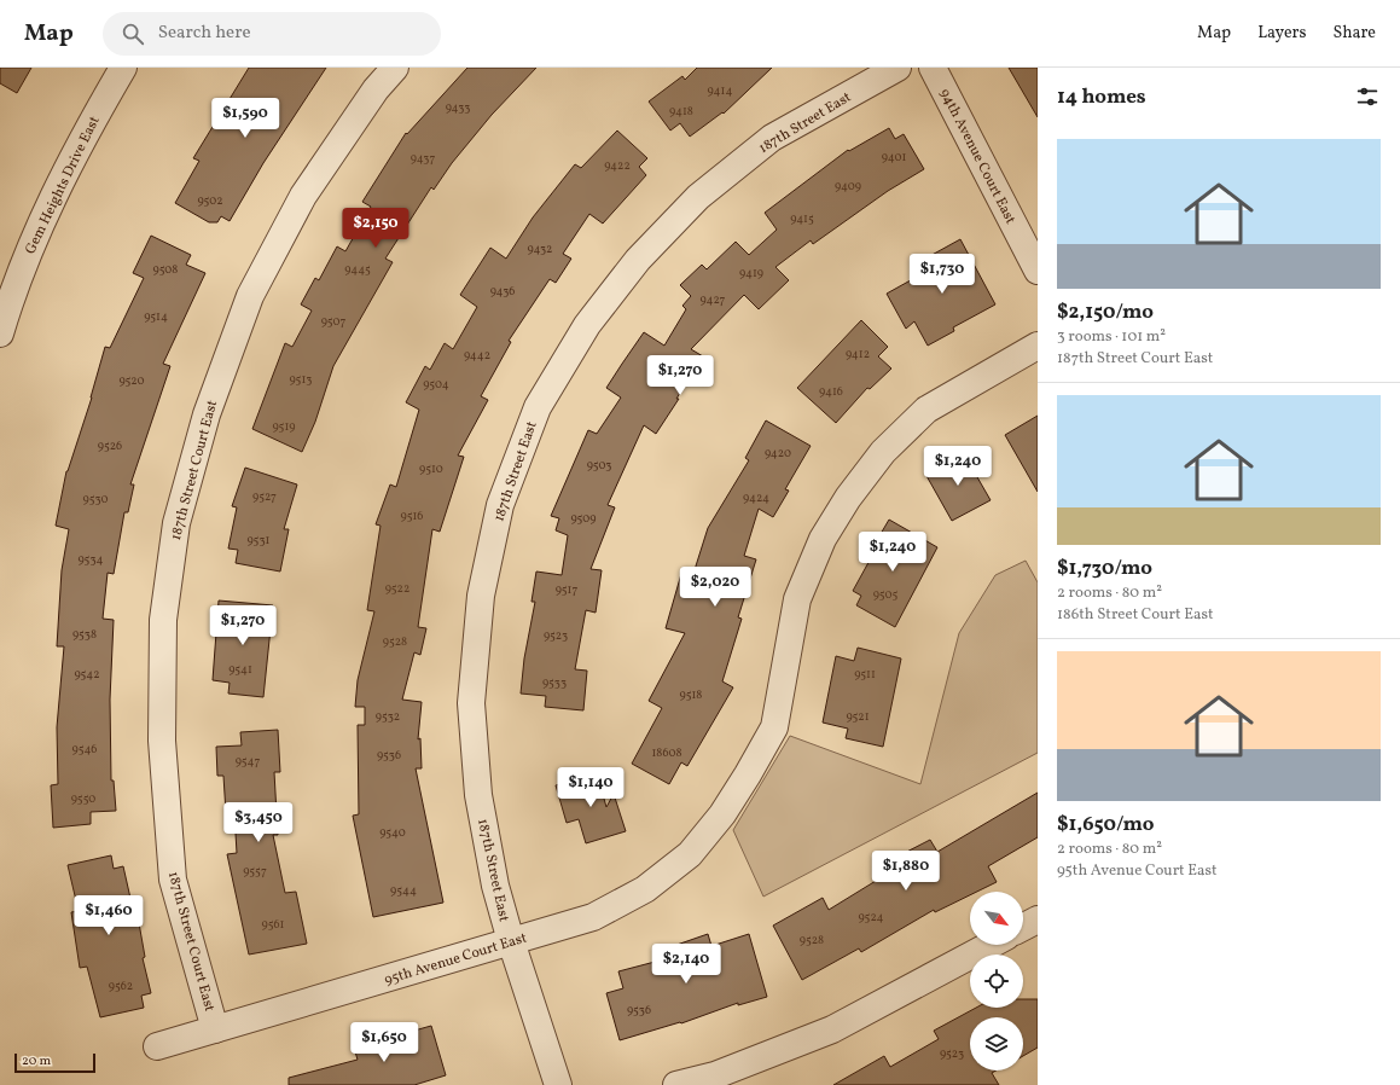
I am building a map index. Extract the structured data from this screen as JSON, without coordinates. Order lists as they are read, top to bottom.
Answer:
{
  "streets": {
    "street": [
      "187th Street East",
      "94th Avenue Court East",
      "Gem Heights Drive East",
      "187th Street Court East",
      "95th Avenue Court East"
    ]
  },
  "crossings": [
    ["187th Street East", "95th Avenue Court East"],
    ["187th Street Court East", "95th Avenue Court East"]
  ],
  "house_numbers": [
    "9414",
    "9433",
    "9418",
    "9401",
    "9437",
    "9422",
    "9409",
    "9502",
    "9415",
    "9432",
    "9508",
    "9445",
    "9419",
    "9436",
    "9427",
    "9514",
    "9507",
    "9412",
    "9442",
    "9513",
    "9520",
    "9504",
    "9416",
    "9519",
    "9526",
    "9420",
    "9503",
    "9510",
    "9527",
    "9424",
    "9530",
    "9516",
    "9509",
    "9531",
    "9534",
    "9522",
    "9517",
    "9505",
    "9538",
    "9523",
    "9528",
    "9541",
    "9542",
    "9511",
    "9533",
    "9518",
    "9532",
    "9521",
    "9546",
    "18608",
    "9536",
    "9547",
    "9550",
    "9540",
    "9557",
    "9544",
    "9524",
    "9561",
    "9528",
    "9562",
    "9536",
    "9523"
  ],
  "scale_bar": "20 m",
  "north": "bottom right",
  "page": {
    "header": "Map",
    "search": "Search here",
    "nav": ["Map", "Layers", "Share"],
    "heading": "14 homes",
    "price": [
      "$1,590",
      "$2,150",
      "$1,730",
      "$1,270",
      "$1,240",
      "$1,240",
      "$2,020",
      "$1,270",
      "$1,140",
      "$3,450",
      "$1,880",
      "$1,460",
      "$2,140",
      "$1,650"
    ],
    "list": [
      {
        "name": "$2,150/mo",
        "note": "3 rooms · 101 m² · 187th Street Court East"
      },
      {
        "name": "$1,730/mo",
        "note": "2 rooms · 80 m² · 186th Street Court East"
      },
      {
        "name": "$1,650/mo",
        "note": "2 rooms · 80 m² · 95th Avenue Court East"
      }
    ],
    "scale": "20 m"
  }
}
